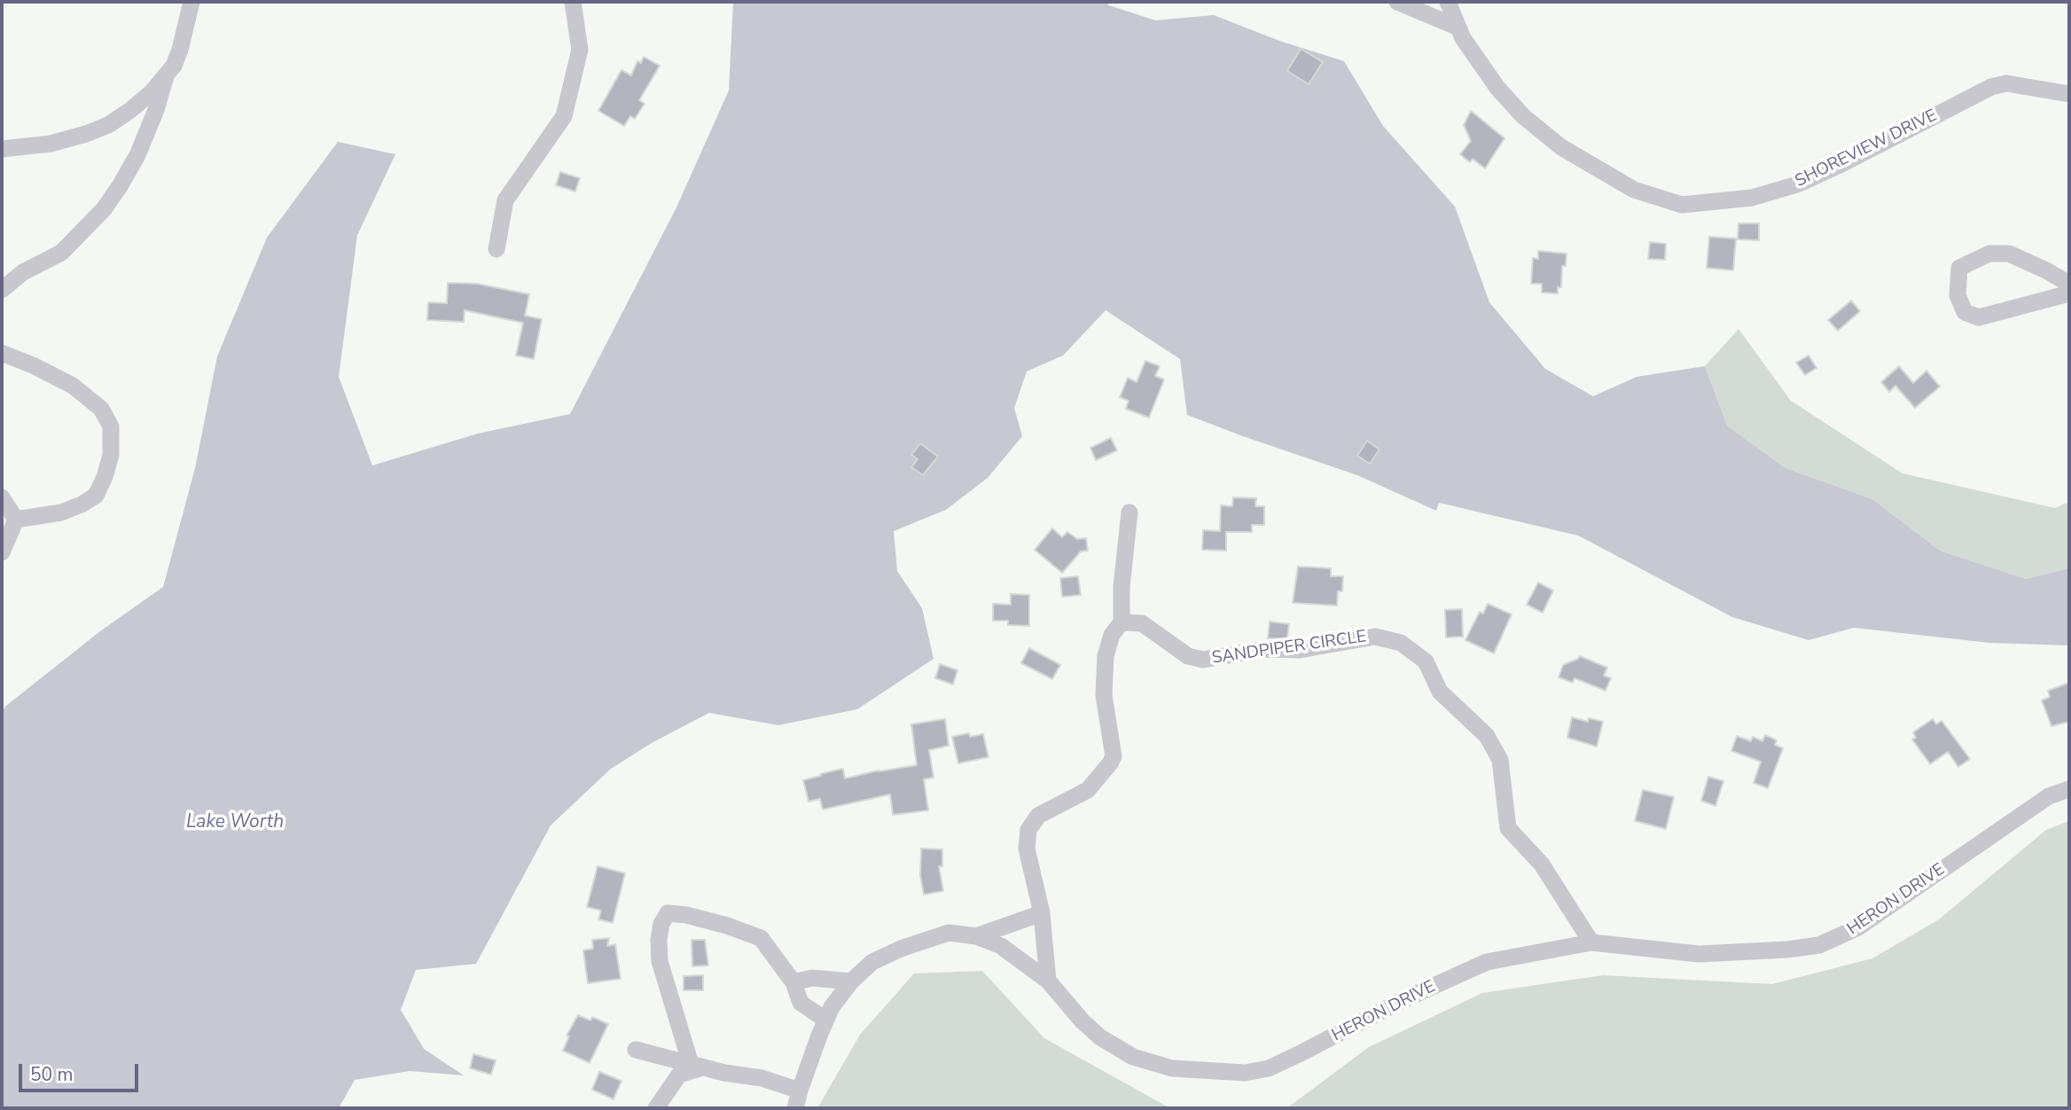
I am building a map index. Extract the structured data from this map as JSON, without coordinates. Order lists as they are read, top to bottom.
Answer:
{
  "streets": {
    "street": ["SHOREVIEW DRIVE", "SANDPIPER CIRCLE", "HERON DRIVE"]
  },
  "crossings": [
    ["SANDPIPER CIRCLE", "HERON DRIVE"]
  ],
  "water": ["Lake Worth"],
  "scale_bar": "50 m"
}
